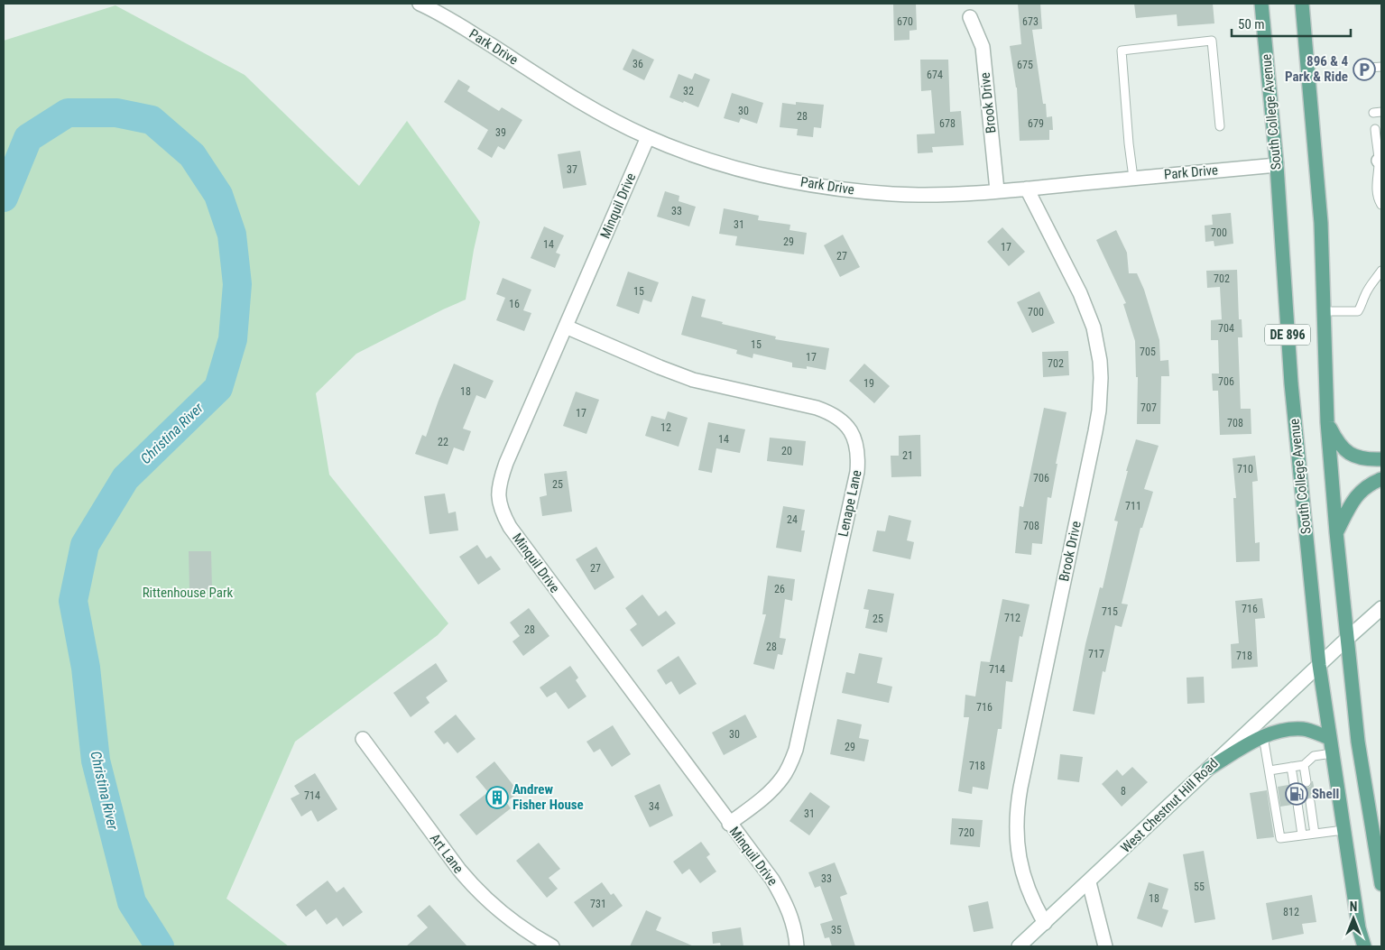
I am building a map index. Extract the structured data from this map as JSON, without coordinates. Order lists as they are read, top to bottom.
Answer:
{
  "streets": {
    "main road": ["South College Avenue", "DE 896"],
    "street": [
      "Park Drive",
      "Brook Drive",
      "Minquil Drive",
      "Lenape Lane",
      "West Chestnut Hill Road",
      "Art Lane"
    ]
  },
  "crossings": [
    ["Park Drive", "Brook Drive"],
    ["Park Drive", "South College Avenue"],
    ["Park Drive", "Minquil Drive"],
    ["Brook Drive", "West Chestnut Hill Road"],
    ["South College Avenue", "West Chestnut Hill Road"],
    ["Minquil Drive", "Lenape Lane"],
    ["DE 896", "West Chestnut Hill Road"]
  ],
  "water": ["Christina River"],
  "parks": ["Rittenhouse Park"],
  "places": {
    "parking": ["896 & 4 Park & Ride"],
    "fuel station": ["Shell"],
    "building": ["Andrew Fisher House"]
  },
  "house_numbers": [
    "670",
    "673",
    "36",
    "675",
    "674",
    "32",
    "30",
    "28",
    "678",
    "679",
    "39",
    "37",
    "33",
    "31",
    "700",
    "29",
    "14",
    "17",
    "27",
    "702",
    "15",
    "16",
    "700",
    "704",
    "15",
    "705",
    "17",
    "702",
    "706",
    "19",
    "18",
    "707",
    "17",
    "708",
    "12",
    "14",
    "22",
    "20",
    "21",
    "710",
    "706",
    "25",
    "711",
    "24",
    "708",
    "27",
    "26",
    "716",
    "715",
    "712",
    "25",
    "28",
    "28",
    "717",
    "718",
    "714",
    "716",
    "30",
    "29",
    "718",
    "8",
    "714",
    "34",
    "31",
    "720",
    "33",
    "55",
    "18",
    "731",
    "812",
    "35"
  ],
  "scale_bar": "50 m",
  "north": "top"
}
